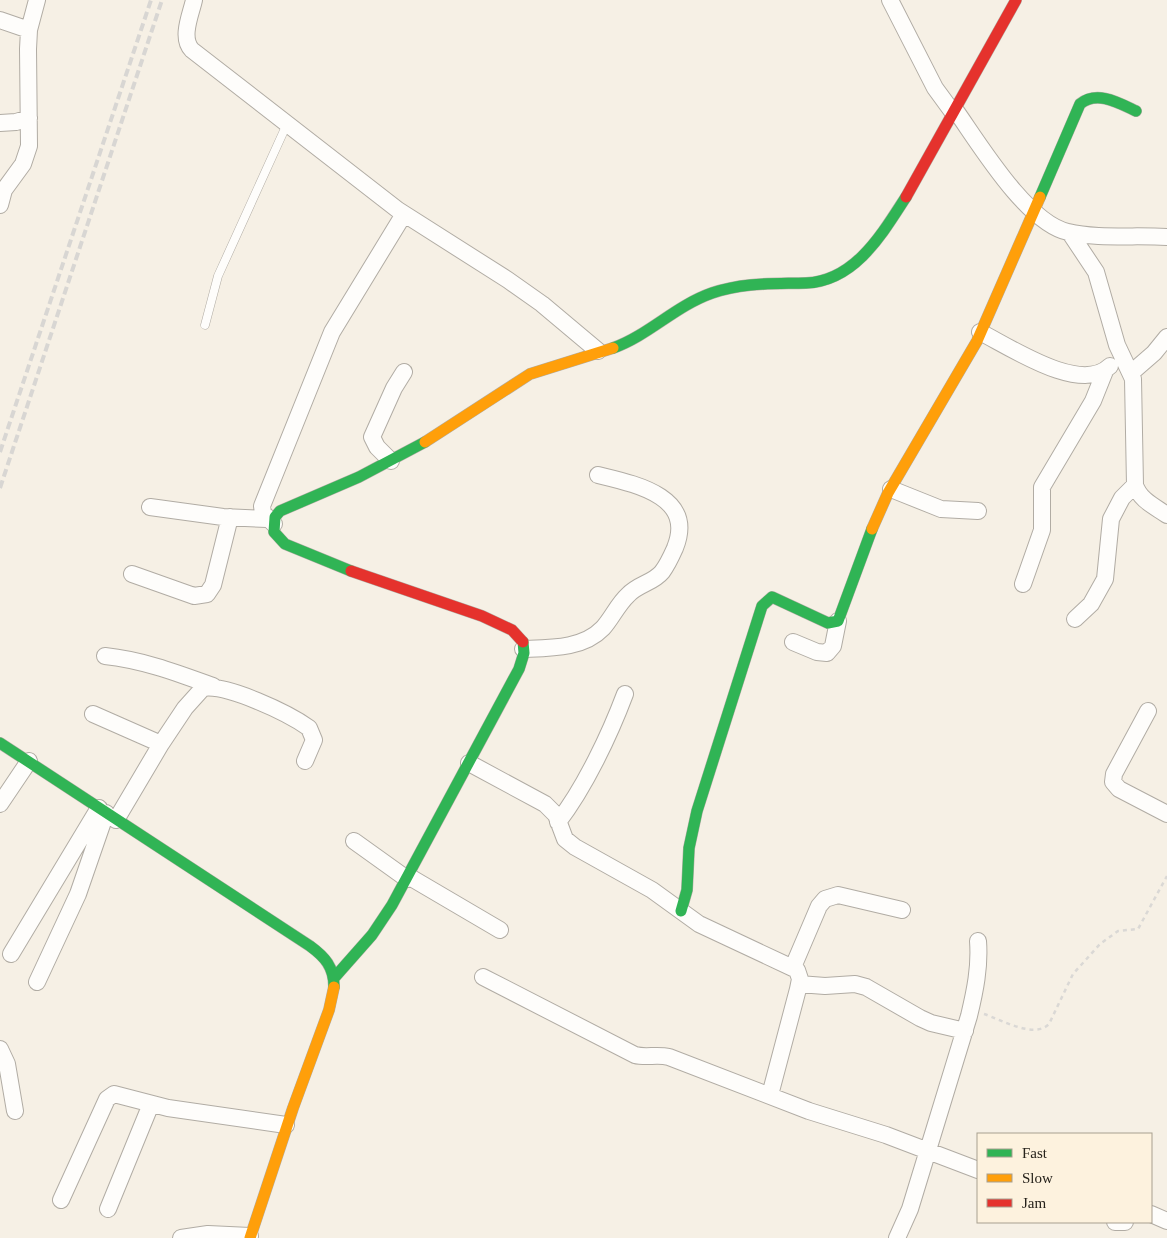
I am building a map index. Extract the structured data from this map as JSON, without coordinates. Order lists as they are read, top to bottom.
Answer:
{
  "legend": ["Fast", "Slow", "Jam"]
}
